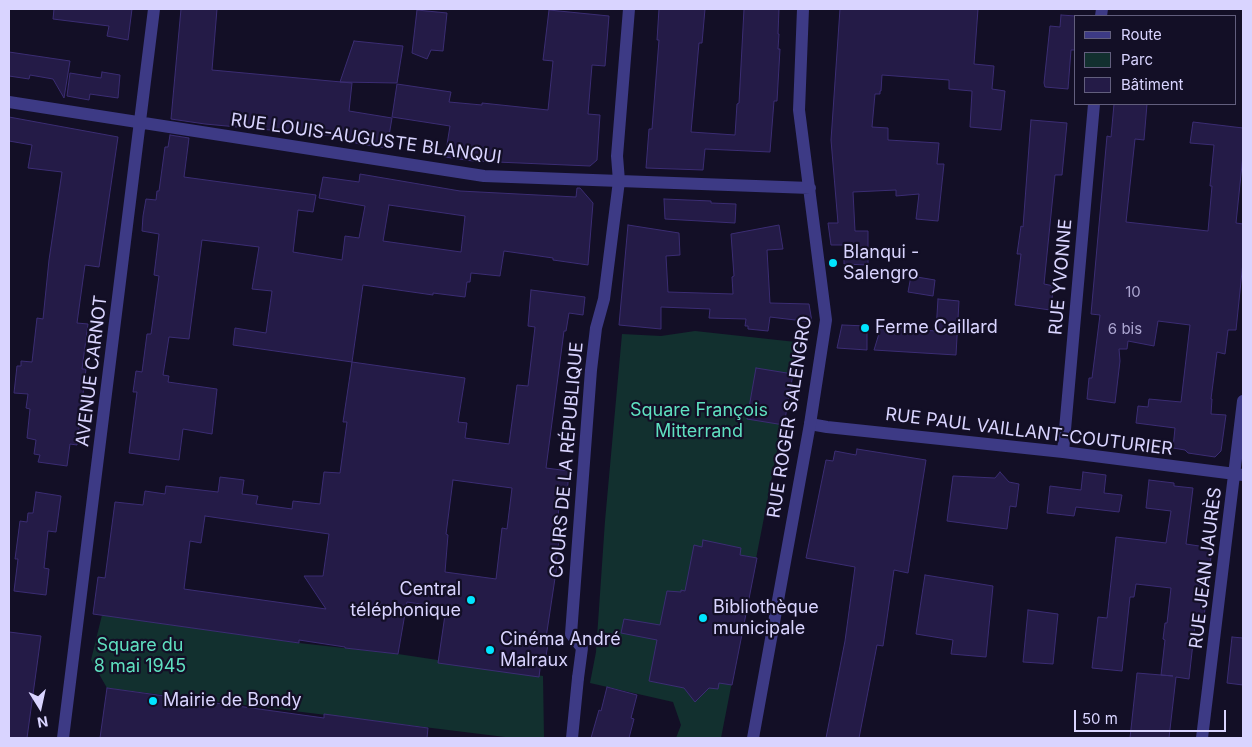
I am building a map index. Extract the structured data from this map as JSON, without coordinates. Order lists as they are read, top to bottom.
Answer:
{
  "streets": {
    "street": [
      "RUE LOUIS-AUGUSTE BLANQUI",
      "RUE YVONNE",
      "AVENUE CARNOT",
      "RUE ROGER SALENGRO",
      "RUE PAUL VAILLANT-COUTURIER",
      "COURS DE LA RÉPUBLIQUE",
      "RUE JEAN JAURÈS"
    ]
  },
  "crossings": [
    ["RUE LOUIS-AUGUSTE BLANQUI", "AVENUE CARNOT"],
    ["RUE LOUIS-AUGUSTE BLANQUI", "RUE ROGER SALENGRO"],
    ["RUE LOUIS-AUGUSTE BLANQUI", "COURS DE LA RÉPUBLIQUE"],
    ["RUE YVONNE", "RUE PAUL VAILLANT-COUTURIER"],
    ["RUE ROGER SALENGRO", "RUE PAUL VAILLANT-COUTURIER"],
    ["RUE PAUL VAILLANT-COUTURIER", "RUE JEAN JAURÈS"]
  ],
  "parks": ["Square François Mitterrand", "Square du 8 mai 1945"],
  "places": [
    "Blanqui - Salengro",
    "Ferme Caillard",
    "Central téléphonique",
    "Bibliothèque municipale",
    "Cinéma André Malraux",
    "Mairie de Bondy"
  ],
  "house_numbers": ["10", "6 bis"],
  "legend": ["Route", "Parc", "Bâtiment"],
  "scale_bar": "50 m",
  "north": "bottom"
}
